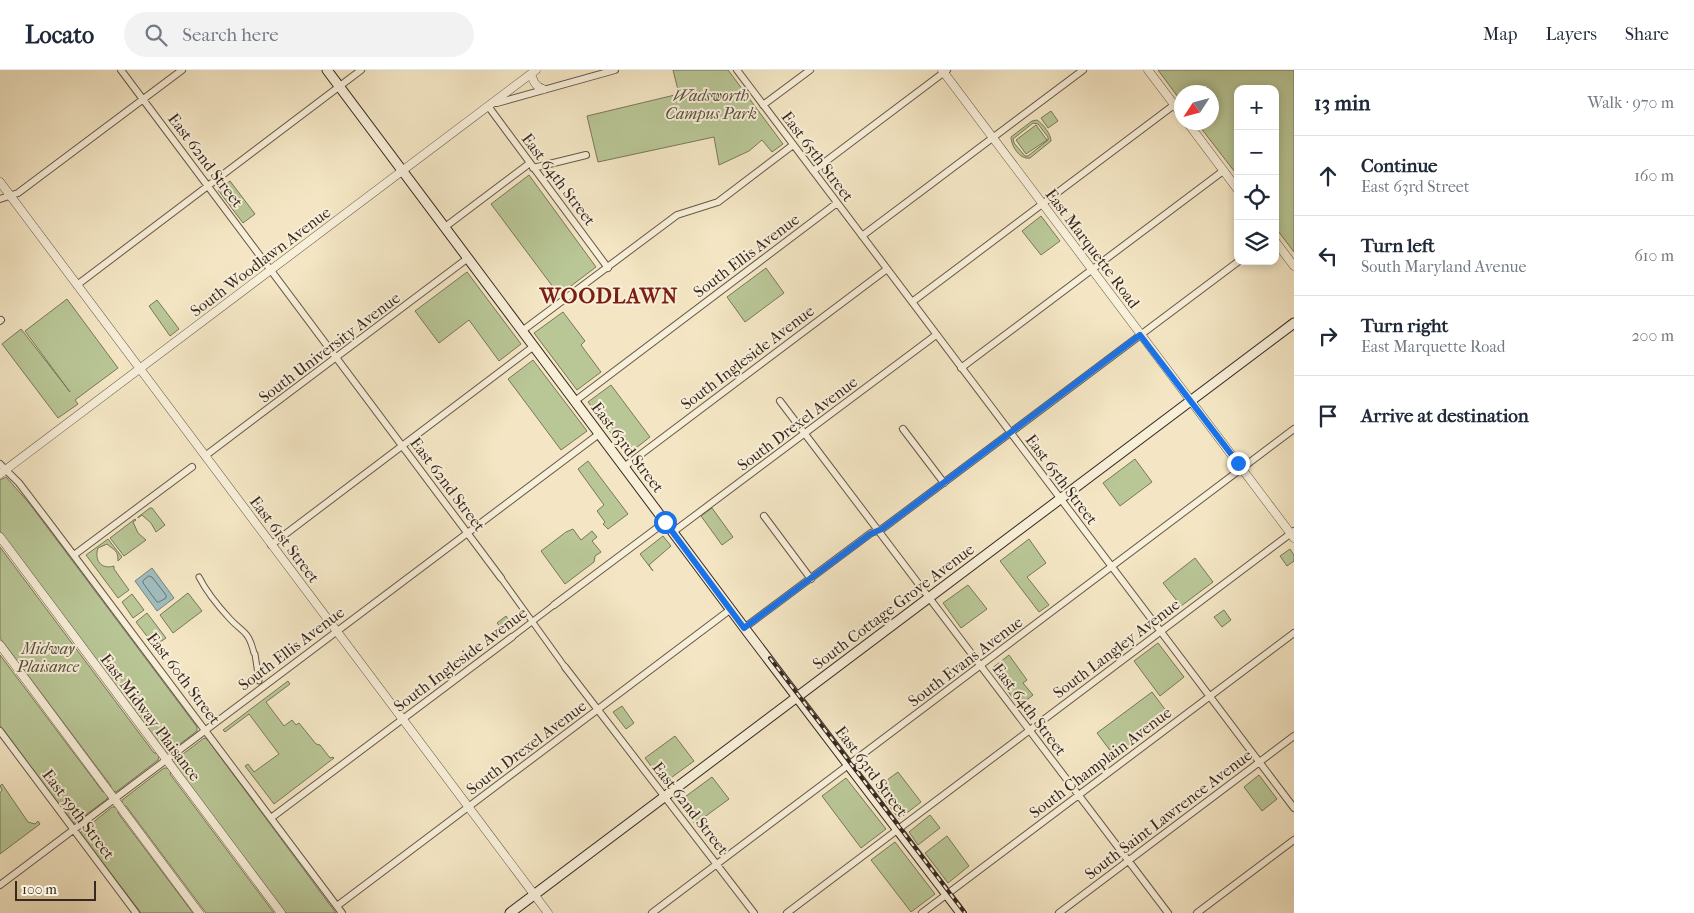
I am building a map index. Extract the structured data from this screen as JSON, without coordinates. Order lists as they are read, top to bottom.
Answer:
{
  "streets": {
    "main road": ["East 63rd Street", "South Cottage Grove Avenue"],
    "street": [
      "East 65th Street",
      "East 62nd Street",
      "East 64th Street",
      "East Marquette Road",
      "South Ellis Avenue",
      "South Woodlawn Avenue",
      "South University Avenue",
      "South Ingleside Avenue",
      "South Drexel Avenue",
      "East 61st Street",
      "South Langley Avenue",
      "South Evans Avenue",
      "East 60th Street",
      "East Midway Plaisance",
      "South Champlain Avenue",
      "East 59th Street",
      "South Saint Lawrence Avenue"
    ]
  },
  "crossings": [
    ["East 65th Street", "South Ellis Avenue"],
    ["East 65th Street", "South Ingleside Avenue"],
    ["East 65th Street", "South Drexel Avenue"],
    ["East 65th Street", "South Cottage Grove Avenue"],
    ["East 65th Street", "South Langley Avenue"],
    ["East 65th Street", "South Evans Avenue"],
    ["East 65th Street", "South Champlain Avenue"],
    ["East 65th Street", "South Saint Lawrence Avenue"],
    ["East 62nd Street", "South Ellis Avenue"],
    ["East 62nd Street", "South Woodlawn Avenue"],
    ["East 62nd Street", "South University Avenue"],
    ["East 62nd Street", "South Ingleside Avenue"],
    ["East 62nd Street", "South Drexel Avenue"],
    ["East 62nd Street", "South Cottage Grove Avenue"],
    ["East 62nd Street", "South Evans Avenue"],
    ["East 64th Street", "South Woodlawn Avenue"],
    ["East 64th Street", "South Drexel Avenue"],
    ["East 64th Street", "South Cottage Grove Avenue"],
    ["East 64th Street", "South Langley Avenue"],
    ["East 64th Street", "South Evans Avenue"],
    ["East 64th Street", "South Champlain Avenue"],
    ["East 64th Street", "South Saint Lawrence Avenue"],
    ["East Marquette Road", "South Cottage Grove Avenue"],
    ["East Marquette Road", "South Langley Avenue"],
    ["East Marquette Road", "South Evans Avenue"],
    ["South Ellis Avenue", "East 63rd Street"],
    ["South Ellis Avenue", "East 61st Street"],
    ["South Ellis Avenue", "East 60th Street"],
    ["South Ellis Avenue", "East Midway Plaisance"],
    ["South Ellis Avenue", "East 59th Street"],
    ["South Woodlawn Avenue", "East 63rd Street"],
    ["South Woodlawn Avenue", "East 61st Street"],
    ["South Woodlawn Avenue", "East 60th Street"],
    ["South University Avenue", "East 63rd Street"],
    ["South University Avenue", "East 61st Street"],
    ["South Ingleside Avenue", "East 63rd Street"],
    ["South Ingleside Avenue", "East 61st Street"],
    ["South Ingleside Avenue", "East 60th Street"],
    ["South Drexel Avenue", "East 63rd Street"],
    ["South Drexel Avenue", "East 61st Street"],
    ["South Drexel Avenue", "East 60th Street"],
    ["East 63rd Street", "South Cottage Grove Avenue"],
    ["East 63rd Street", "South Langley Avenue"],
    ["East 63rd Street", "South Evans Avenue"],
    ["East 63rd Street", "South Champlain Avenue"],
    ["East 61st Street", "South Cottage Grove Avenue"]
  ],
  "districts": ["WOODLAWN"],
  "parks": ["Wadsworth Campus Park", "Midway Plaisance"],
  "scale_bar": "100 m",
  "north": "bottom left",
  "page": {
    "header": "Locato",
    "search": "Search here",
    "nav": ["Map", "Layers", "Share"],
    "heading": ["13 min", "Walk · 970 m"],
    "map_buttons": ["+", "−"],
    "list": [
      ["Continue", "East 63rd Street", "160 m"],
      ["Turn left", "South Maryland Avenue", "610 m"],
      ["Turn right", "East Marquette Road", "200 m"],
      "Arrive at destination"
    ],
    "scale": "100 m"
  }
}
